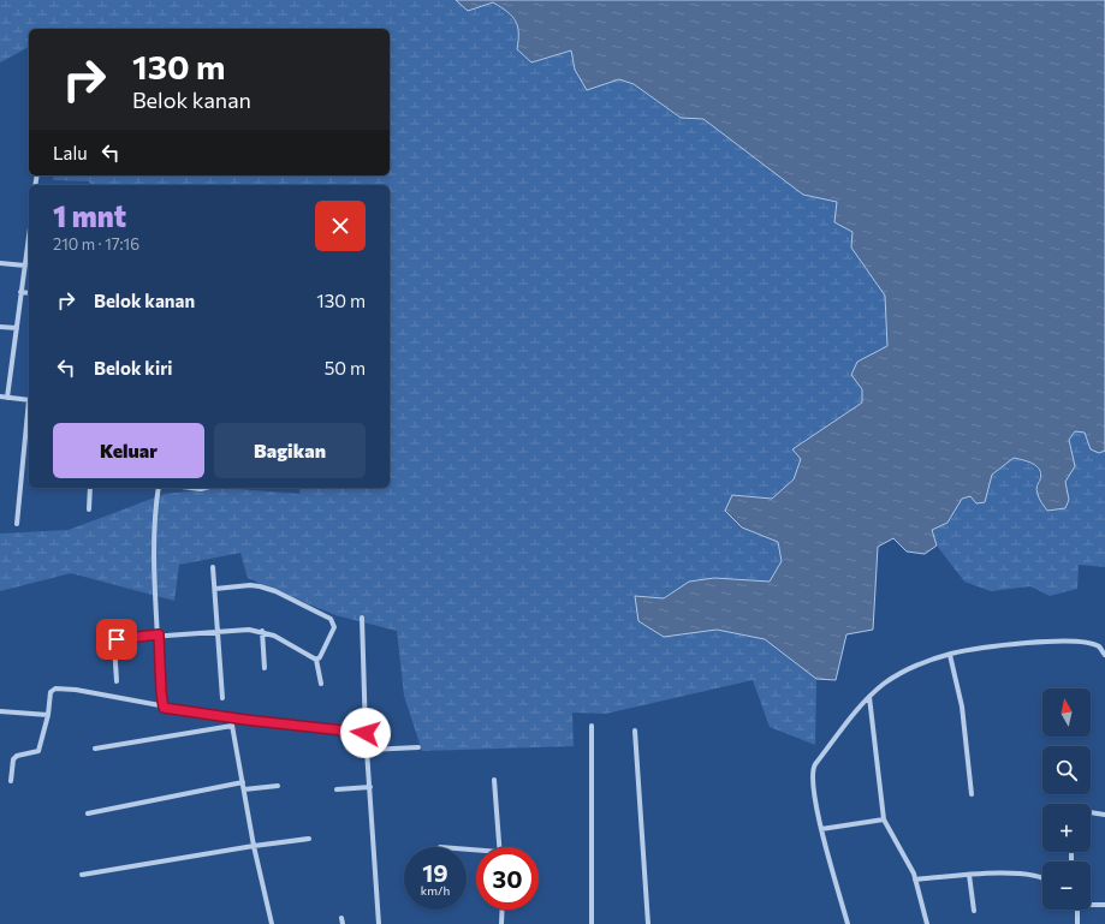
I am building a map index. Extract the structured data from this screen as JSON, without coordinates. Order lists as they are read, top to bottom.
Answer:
{
  "north": "top",
  "page": {
    "turn": ["130 m", "Belok kanan"],
    "then": "Lalu",
    "heading": ["1 mnt", "210 m · 17:16"],
    "list": [
      {
        "name": "Belok kanan",
        "value": "130 m"
      },
      {
        "name": "Belok kiri",
        "value": "50 m"
      }
    ],
    "buttons": ["Keluar", "Bagikan"],
    "map_buttons": ["+", "−"],
    "speed": "19 km/h",
    "limit": "30"
  }
}
